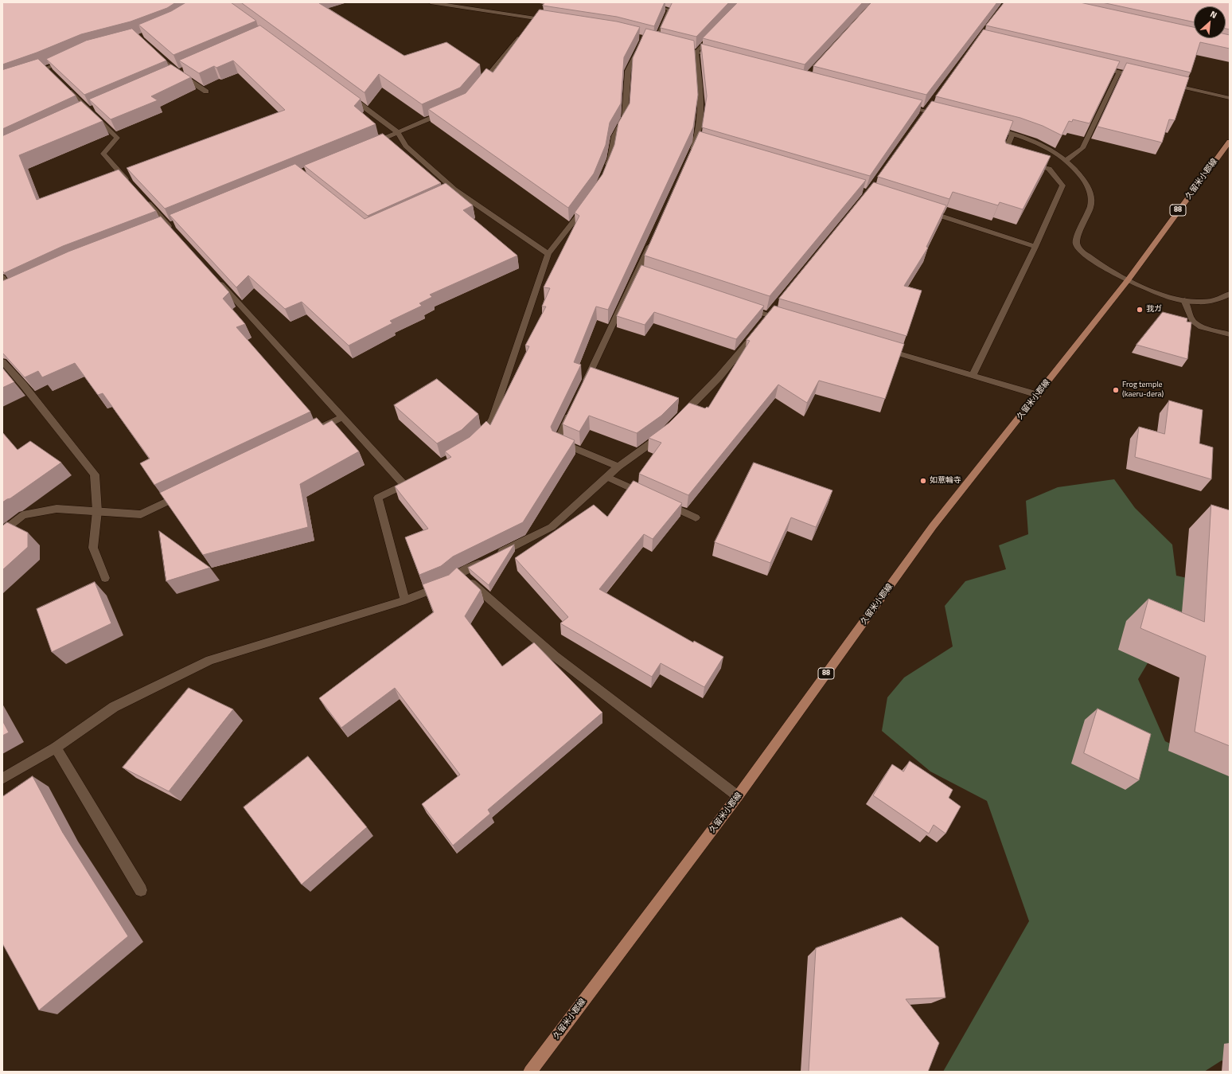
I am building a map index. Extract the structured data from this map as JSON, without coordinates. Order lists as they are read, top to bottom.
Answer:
{
  "streets": {
    "main road": ["久留米小郡線", "88"]
  },
  "places": ["我ガ", "Frog temple (kaeru-dera)", "如意輪寺"],
  "north": "top right"
}
